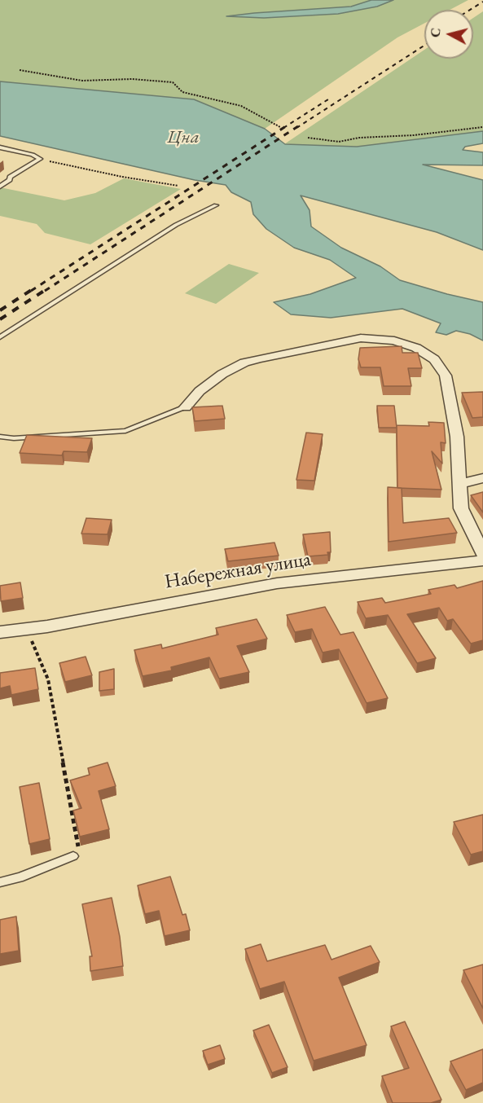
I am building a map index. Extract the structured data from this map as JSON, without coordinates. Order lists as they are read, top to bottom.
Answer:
{
  "streets": {
    "street": ["Набережная улица"]
  },
  "water": ["Цна"],
  "north": "left"
}
